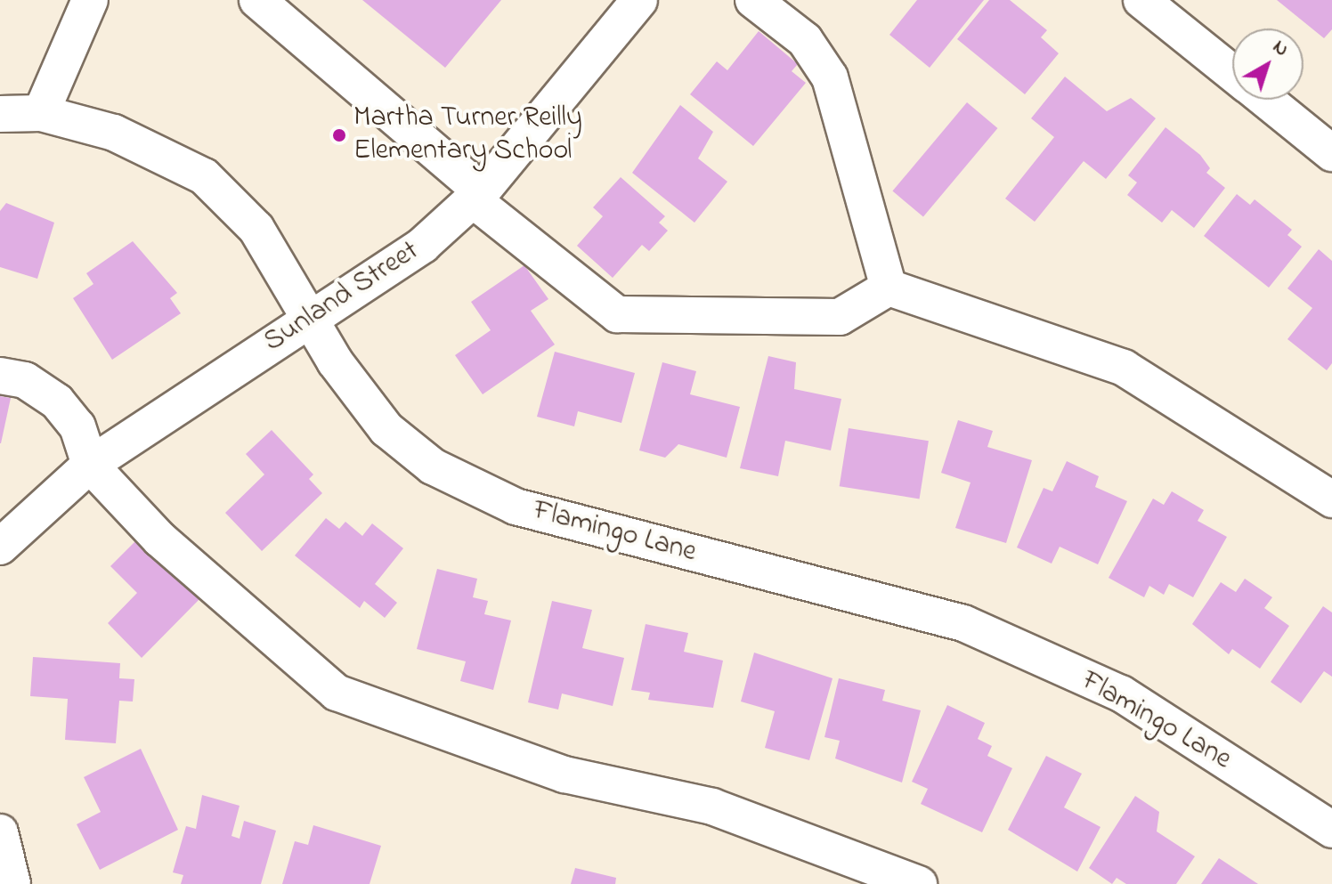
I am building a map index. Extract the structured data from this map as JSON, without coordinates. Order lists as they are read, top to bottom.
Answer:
{
  "streets": {
    "street": ["Sunland Street", "Flamingo Lane"]
  },
  "crossings": [
    ["Sunland Street", "Flamingo Lane"]
  ],
  "places": ["Martha Turner Reilly Elementary School"],
  "north": "top right"
}
